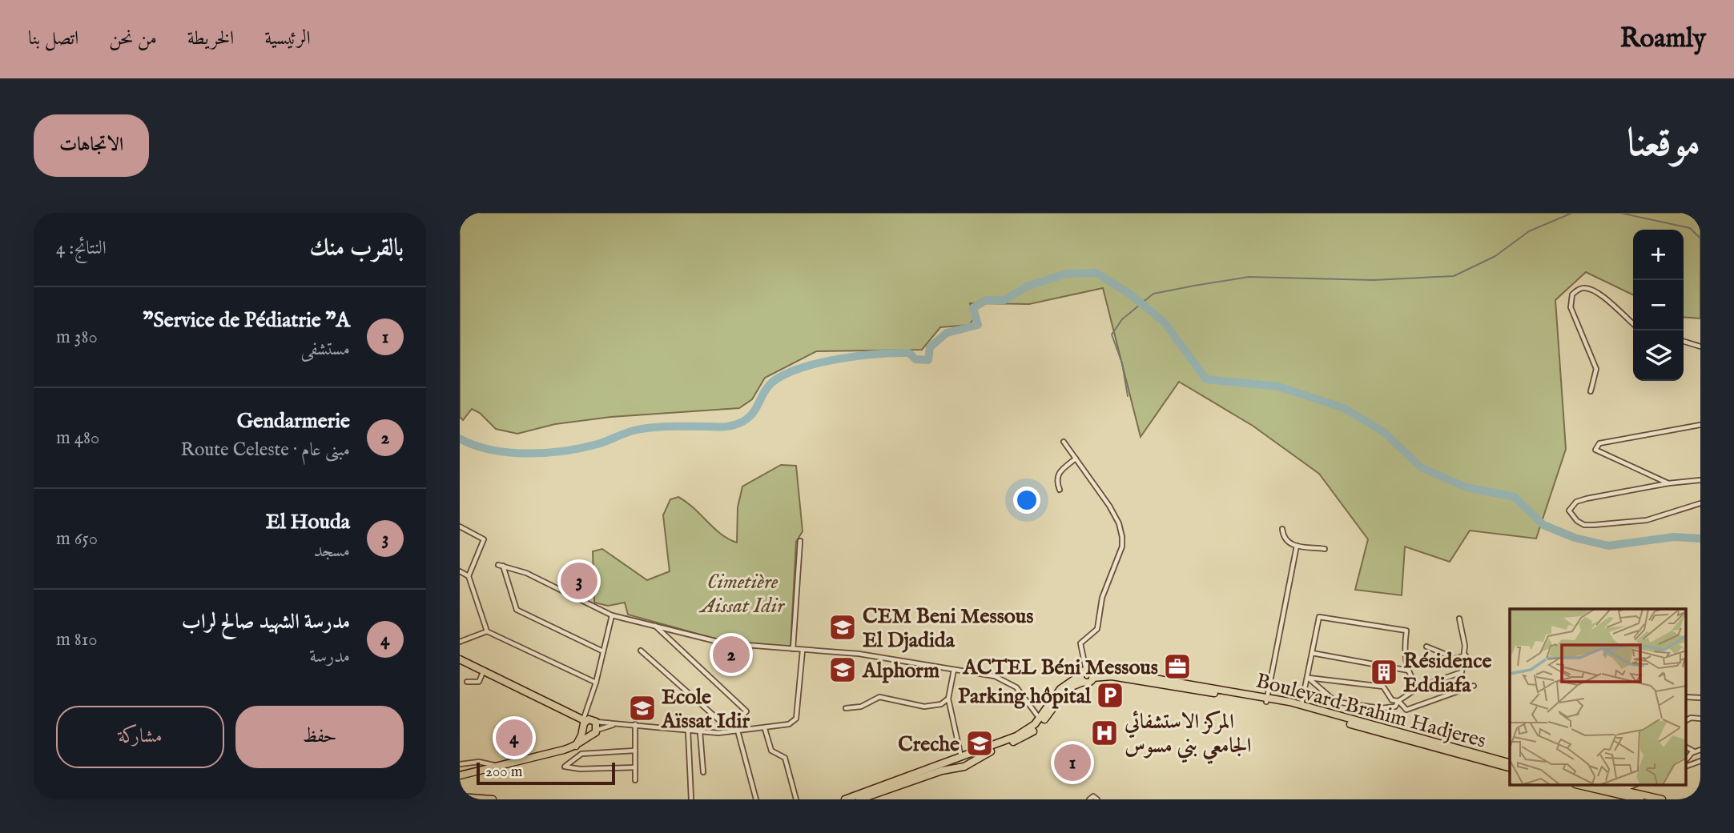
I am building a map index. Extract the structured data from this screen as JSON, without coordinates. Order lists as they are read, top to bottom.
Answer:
{
  "streets": {
    "main road": ["Boulevard Brahim Hadjeres"]
  },
  "parks": ["Cimetière Aissat Idir"],
  "places": {
    "school or university": [
      "CEM Beni Messous El Djadida",
      "Alphorm",
      "Ecole Aïssat Idir",
      "Creche"
    ],
    "office": ["ACTEL Béni Messous"],
    "building": ["Résidence Eddiafa"],
    "parking": ["Parking hôpital"],
    "hospital": ["المركز الاستشفائي الجامعي بني مسوس"]
  },
  "scale_bar": "200 m",
  "page": {
    "header": "Roamly",
    "nav": [
      "الرئيسية",
      "الخريطة",
      "من نحن",
      "اتصل بنا"
    ],
    "title": "موقعنا",
    "buttons": [
      "الاتجاهات",
      ["حفظ", "مشاركة"]
    ],
    "heading": ["بالقرب منك", "النتائج: 4"],
    "map_buttons": ["+", "−"],
    "list": [
      {
        "mark": "1",
        "name": "Service de Pédiatrie \"A\"",
        "note": "مستشفى",
        "value": "380 m"
      },
      {
        "mark": "2",
        "name": "Gendarmerie",
        "note": "مبنى عام · Route Celeste",
        "value": "480 m"
      },
      {
        "mark": "3",
        "name": "El Houda",
        "note": "مسجد",
        "value": "650 m"
      },
      {
        "mark": "4",
        "name": "مدرسة الشهيد صالح لراب",
        "note": "مدرسة",
        "value": "810 m"
      }
    ],
    "pins": [
      "3",
      "2",
      "4",
      "1"
    ],
    "scale": "200 m"
  }
}
